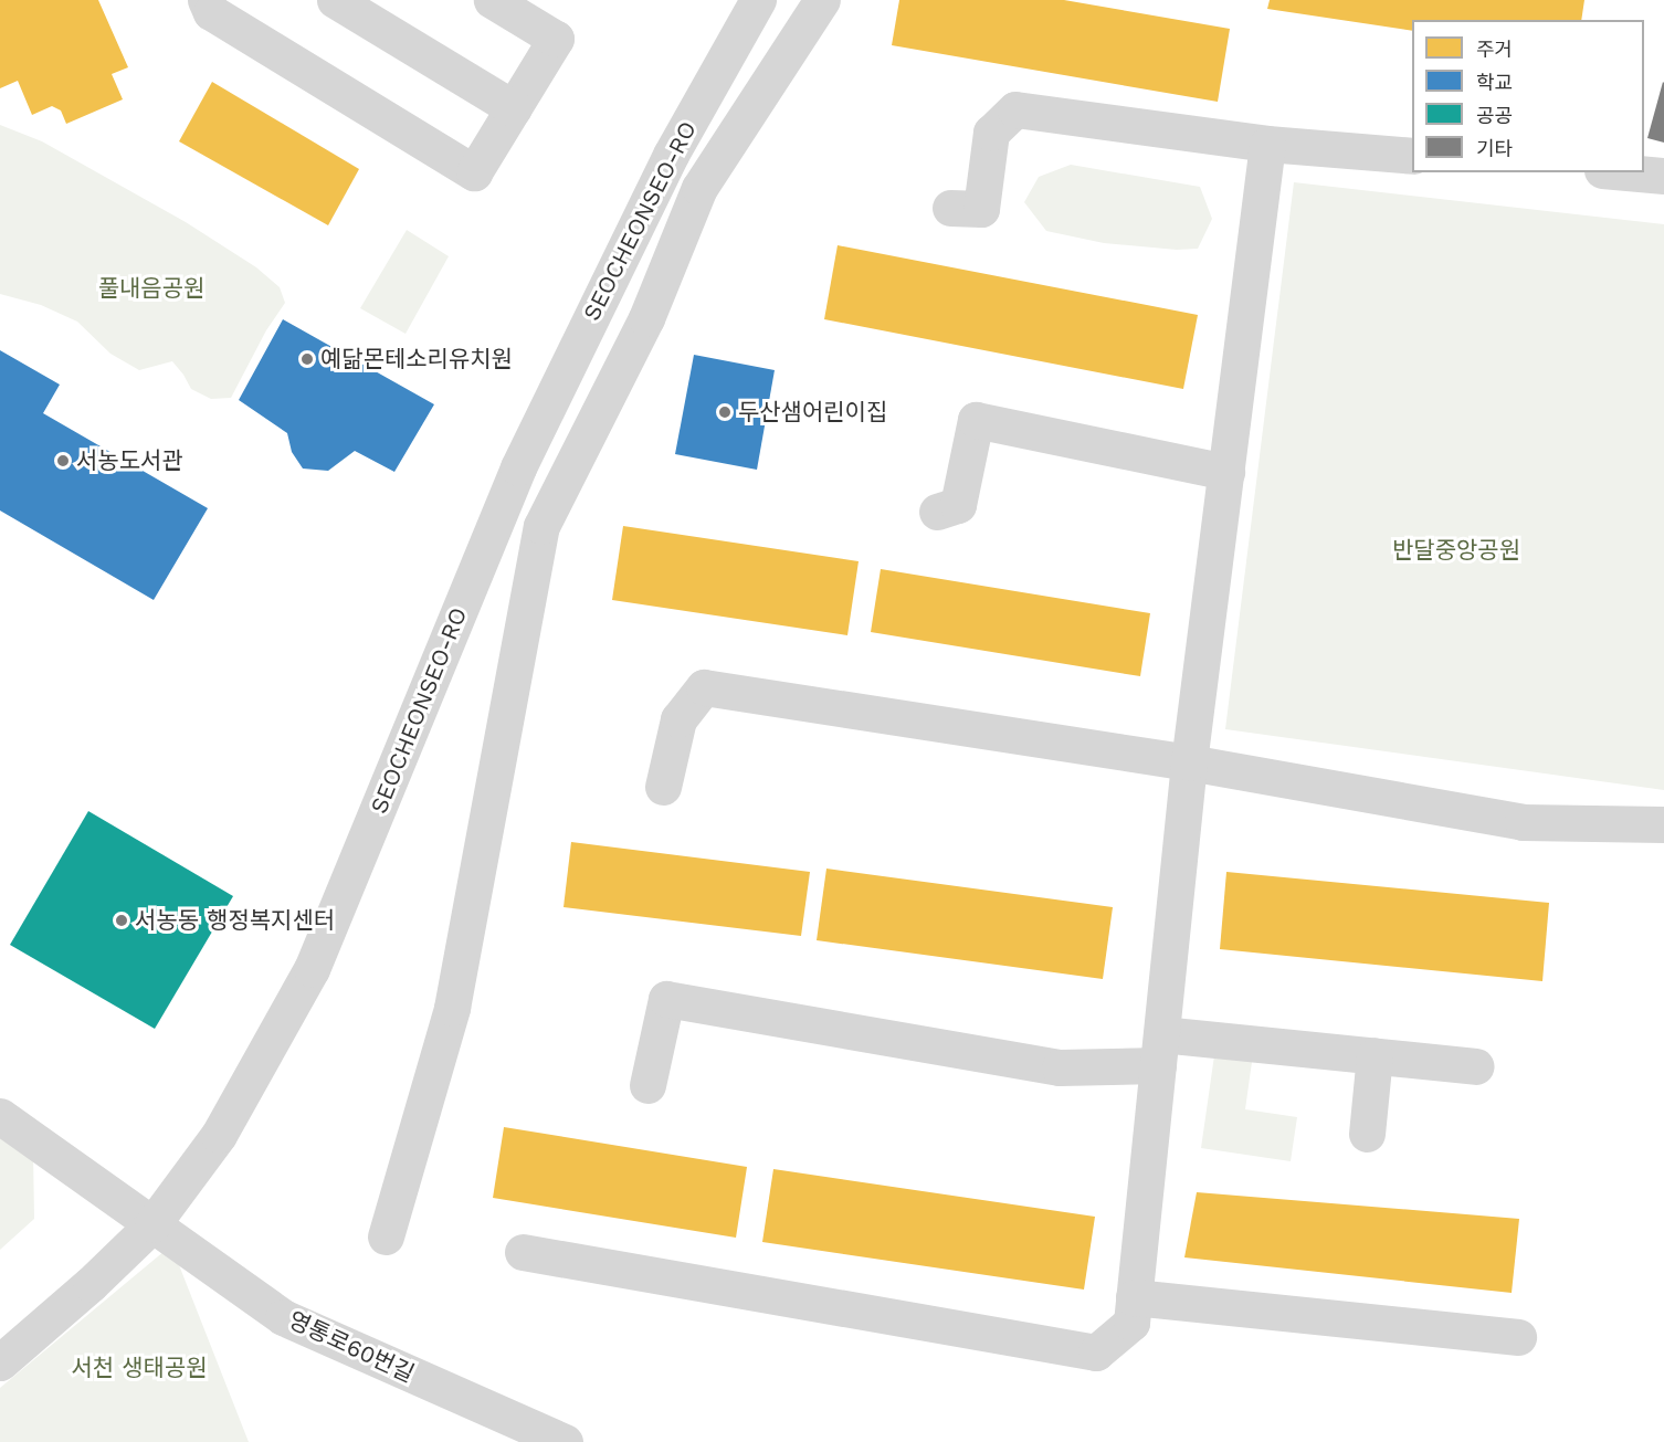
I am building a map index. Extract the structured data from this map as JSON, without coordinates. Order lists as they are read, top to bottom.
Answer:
{
  "streets": {
    "street": ["SEOCHEONSEO-RO", "영통로60번길"]
  },
  "crossings": [
    ["SEOCHEONSEO-RO", "영통로60번길"]
  ],
  "parks": ["풀내음공원", "반달중앙공원", "서천 생태공원"],
  "places": [
    "예닮몬테소리유치원",
    "두산샘어린이집",
    "서농도서관",
    "서농동 행정복지센터"
  ],
  "legend": [
    "주거",
    "학교",
    "공공",
    "기타"
  ]
}
